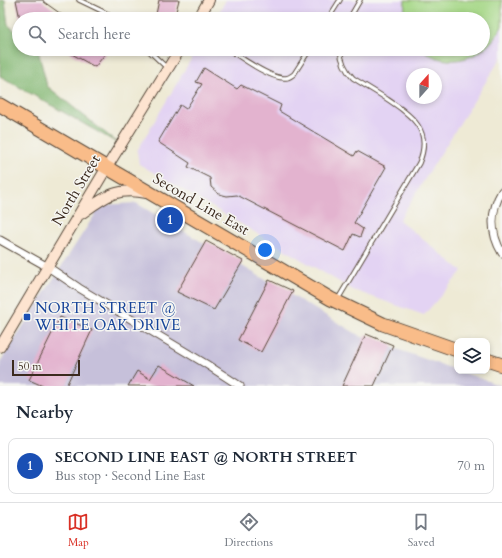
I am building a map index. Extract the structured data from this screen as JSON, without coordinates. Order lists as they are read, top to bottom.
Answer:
{
  "streets": {
    "highway": ["Second Line East"],
    "main road": ["North Street"]
  },
  "crossings": [
    ["North Street", "Second Line East"]
  ],
  "places": {
    "transit": ["NORTH STREET @ WHITE OAK DRIVE"]
  },
  "scale_bar": "50 m",
  "north": "top",
  "page": {
    "search": "Search here",
    "pins": "1",
    "scale": "50 m",
    "heading": "Nearby",
    "list": [
      {
        "mark": "1",
        "name": "SECOND LINE EAST @ NORTH STREET",
        "note": "Bus stop · Second Line East",
        "value": "70 m"
      }
    ],
    "nav": ["Map", "Directions", "Saved"]
  }
}
